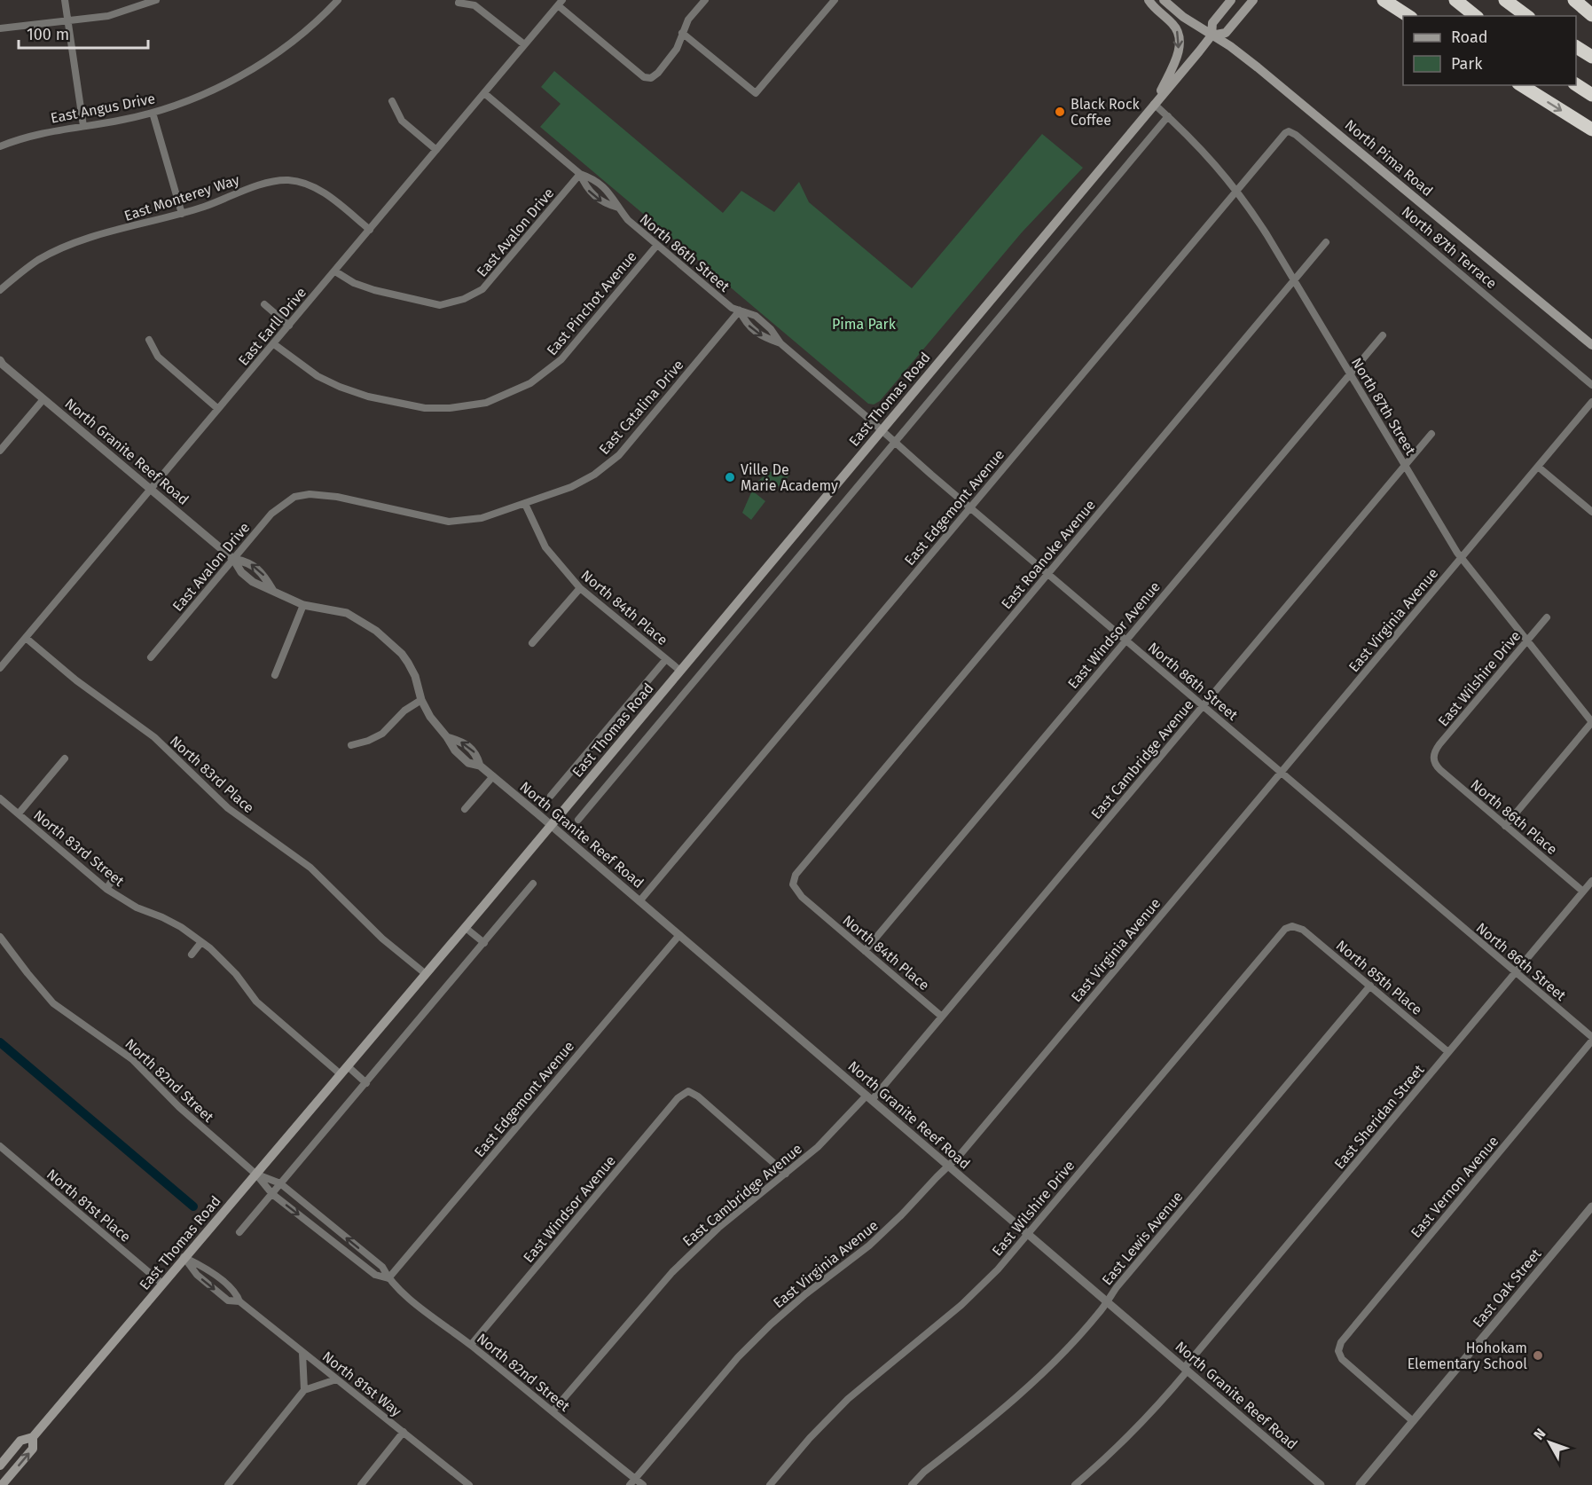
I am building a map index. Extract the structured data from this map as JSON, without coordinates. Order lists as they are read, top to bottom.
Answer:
{
  "streets": {
    "main road": ["North Pima Road", "East Thomas Road"],
    "street": [
      "East Angus Drive",
      "East Monterey Way",
      "East Avalon Drive",
      "North 87th Terrace",
      "North 86th Street",
      "East Pinchot Avenue",
      "East Earll Drive",
      "North 87th Street",
      "East Catalina Drive",
      "North Granite Reef Road",
      "East Edgemont Avenue",
      "East Roanoke Avenue",
      "North 84th Place",
      "East Virginia Avenue",
      "East Windsor Avenue",
      "East Wilshire Drive",
      "East Cambridge Avenue",
      "North 83rd Place",
      "North 86th Place",
      "North 83rd Street",
      "North 85th Place",
      "North 82nd Street",
      "East Sheridan Street",
      "East Vernon Avenue",
      "North 81st Place",
      "East Lewis Avenue",
      "East Oak Street",
      "North 81st Way"
    ]
  },
  "crossings": [
    ["North Pima Road", "East Thomas Road"],
    ["East Monterey Way", "East Earll Drive"],
    ["East Avalon Drive", "North 86th Street"],
    ["East Avalon Drive", "East Earll Drive"],
    ["East Avalon Drive", "East Catalina Drive"],
    ["East Avalon Drive", "North Granite Reef Road"],
    ["North 87th Terrace", "East Edgemont Avenue"],
    ["North 86th Street", "East Pinchot Avenue"],
    ["North 86th Street", "East Earll Drive"],
    ["North 86th Street", "East Thomas Road"],
    ["North 86th Street", "East Catalina Drive"],
    ["North 86th Street", "East Edgemont Avenue"],
    ["North 86th Street", "East Roanoke Avenue"],
    ["North 86th Street", "East Virginia Avenue"],
    ["North 86th Street", "East Windsor Avenue"],
    ["North 86th Street", "East Cambridge Avenue"],
    ["North 86th Street", "East Sheridan Street"],
    ["North 86th Street", "East Vernon Avenue"],
    ["East Pinchot Avenue", "East Earll Drive"],
    ["East Earll Drive", "North Granite Reef Road"],
    ["East Earll Drive", "North 83rd Place"],
    ["East Thomas Road", "North 87th Street"],
    ["East Thomas Road", "North Granite Reef Road"],
    ["East Thomas Road", "North 84th Place"],
    ["East Thomas Road", "North 83rd Place"],
    ["East Thomas Road", "North 83rd Street"],
    ["East Thomas Road", "North 82nd Street"],
    ["East Thomas Road", "North 81st Place"],
    ["East Thomas Road", "North 81st Way"],
    ["North 87th Street", "East Edgemont Avenue"],
    ["North 87th Street", "East Roanoke Avenue"],
    ["North 87th Street", "East Virginia Avenue"],
    ["North 87th Street", "East Windsor Avenue"],
    ["North 87th Street", "East Wilshire Drive"],
    ["North 87th Street", "East Cambridge Avenue"],
    ["East Catalina Drive", "North 84th Place"],
    ["North Granite Reef Road", "East Edgemont Avenue"],
    ["North Granite Reef Road", "East Virginia Avenue"],
    ["North Granite Reef Road", "East Wilshire Drive"],
    ["North Granite Reef Road", "East Cambridge Avenue"],
    ["North Granite Reef Road", "East Sheridan Street"],
    ["North Granite Reef Road", "East Lewis Avenue"],
    ["East Edgemont Avenue", "North 82nd Street"],
    ["East Roanoke Avenue", "North 84th Place"],
    ["North 84th Place", "East Windsor Avenue"],
    ["North 84th Place", "East Cambridge Avenue"],
    ["East Virginia Avenue", "North 82nd Street"],
    ["East Windsor Avenue", "East Cambridge Avenue"],
    ["East Windsor Avenue", "North 82nd Street"],
    ["East Wilshire Drive", "North 86th Place"],
    ["East Wilshire Drive", "North 85th Place"],
    ["East Cambridge Avenue", "North 82nd Street"],
    ["North 86th Place", "East Sheridan Street"],
    ["North 85th Place", "East Sheridan Street"],
    ["North 85th Place", "East Lewis Avenue"],
    ["East Vernon Avenue", "East Oak Street"]
  ],
  "parks": ["Pima Park"],
  "places": ["Black Rock Coffee", "Ville De Marie Academy", "Hohokam Elementary School"],
  "legend": ["Road", "Park"],
  "scale_bar": "100 m",
  "north": "top left"
}
